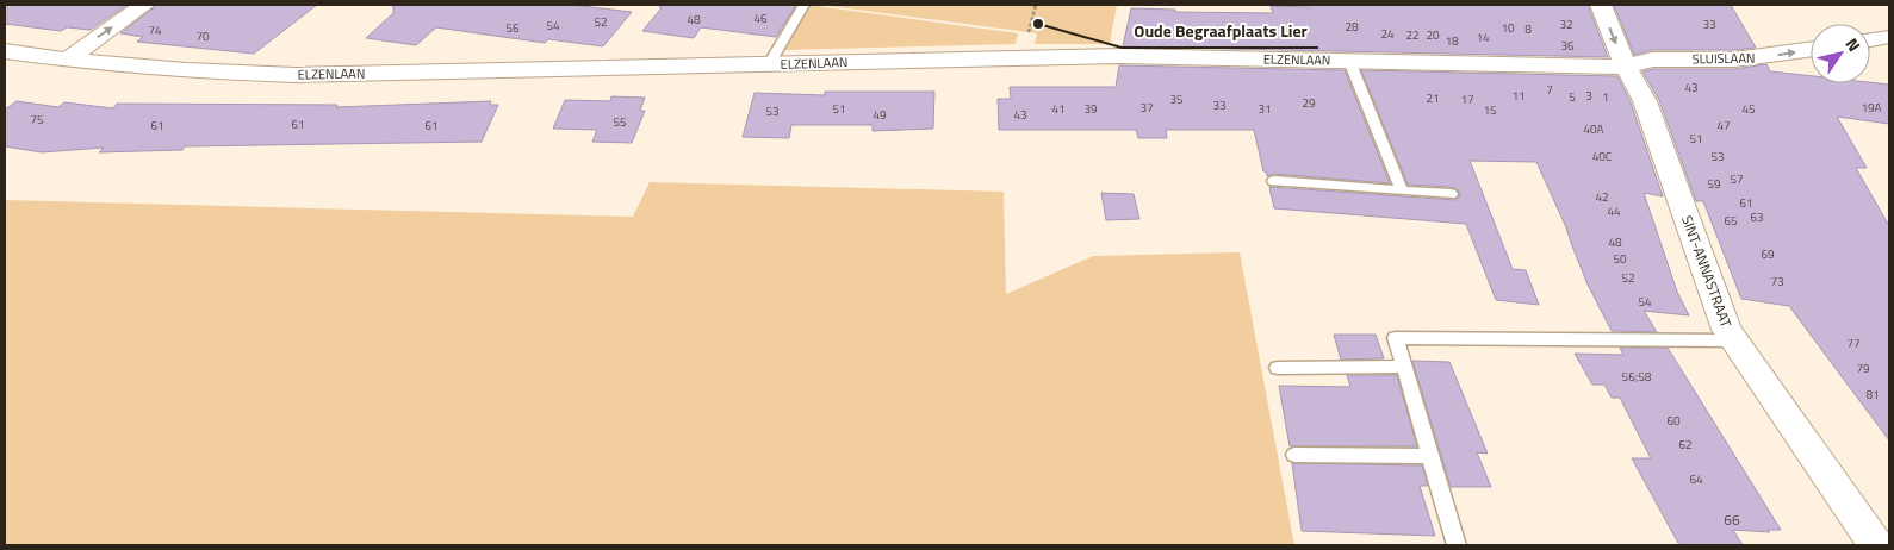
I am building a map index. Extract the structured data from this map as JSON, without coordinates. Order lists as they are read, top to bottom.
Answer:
{
  "streets": {
    "street": ["SLUISLAAN", "ELZENLAAN", "SINT-ANNASTRAAT"]
  },
  "crossings": [
    ["SLUISLAAN", "ELZENLAAN"],
    ["SLUISLAAN", "SINT-ANNASTRAAT"],
    ["ELZENLAAN", "SINT-ANNASTRAAT"]
  ],
  "one_way": ["SLUISLAAN"],
  "places": ["Oude Begraafplaats Lier"],
  "house_numbers": [
    "46",
    "48",
    "52",
    "32",
    "33",
    "54",
    "28",
    "56",
    "10",
    "8",
    "74",
    "24",
    "22",
    "20",
    "70",
    "14",
    "18",
    "36",
    "43",
    "7",
    "11",
    "3",
    "5",
    "1",
    "21",
    "35",
    "17",
    "29",
    "33",
    "37",
    "19A",
    "51",
    "41",
    "39",
    "31",
    "45",
    "15",
    "53",
    "49",
    "43",
    "75",
    "55",
    "61",
    "61",
    "61",
    "47",
    "40A",
    "51",
    "40C",
    "53",
    "57",
    "59",
    "42",
    "61",
    "44",
    "63",
    "65",
    "48",
    "69",
    "50",
    "52",
    "73",
    "54",
    "77",
    "79",
    "56;58",
    "81",
    "60",
    "62",
    "64",
    "66"
  ],
  "north": "top right"
}
